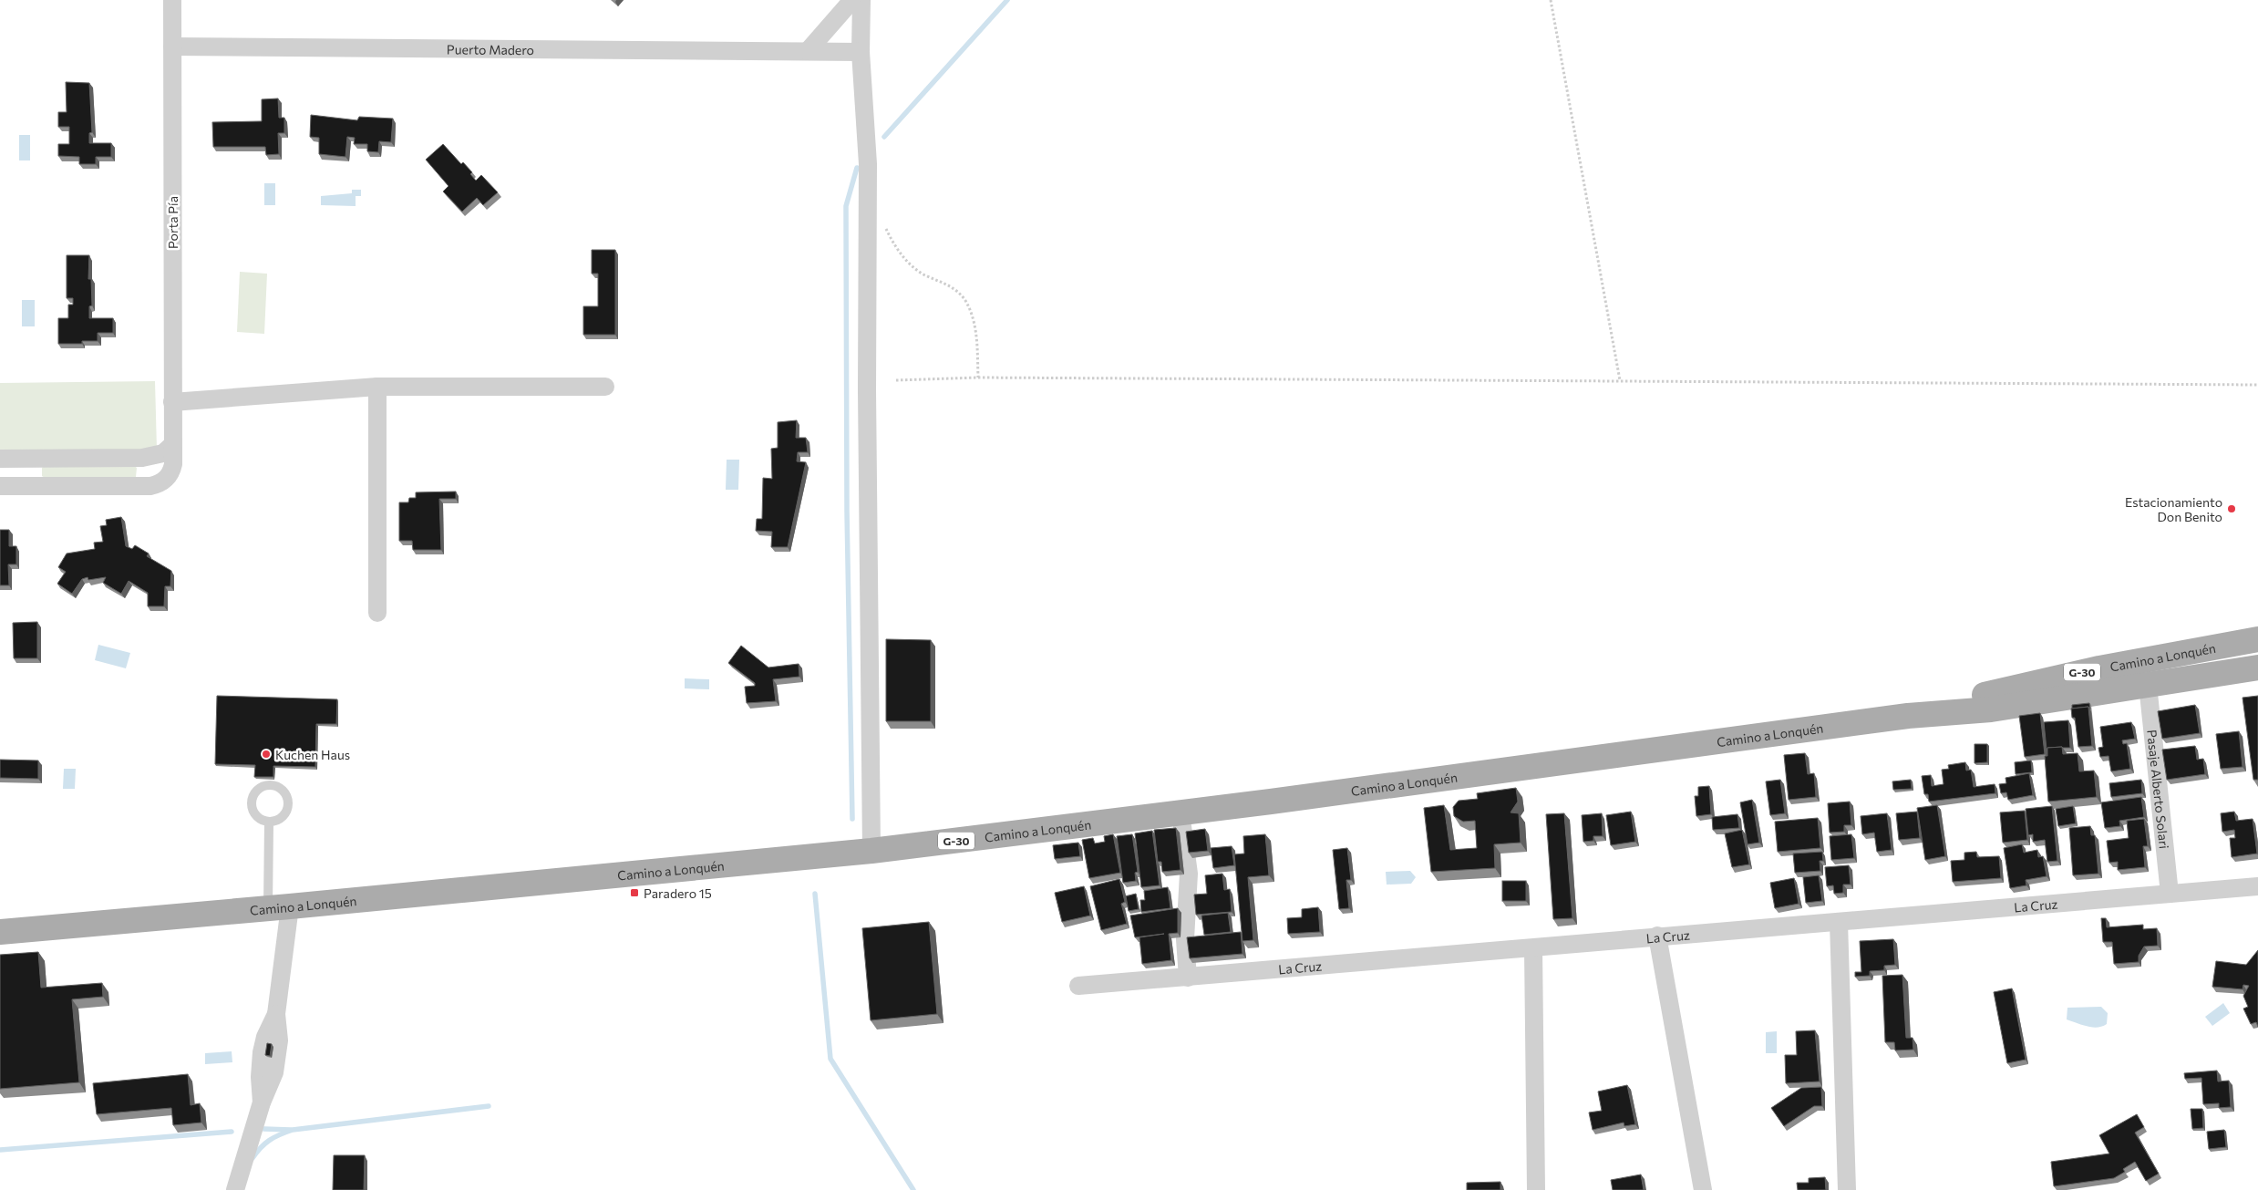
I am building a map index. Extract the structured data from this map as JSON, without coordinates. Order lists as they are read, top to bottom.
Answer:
{
  "streets": {
    "main road": ["Camino a Lonquén", "G-30"],
    "street": [
      "Puerto Madero",
      "Porta Pía",
      "Pasaje Alberto Solari",
      "La Cruz"
    ]
  },
  "crossings": [
    ["Puerto Madero", "Porta Pía"],
    ["Camino a Lonquén", "Pasaje Alberto Solari"],
    ["Pasaje Alberto Solari", "La Cruz"]
  ],
  "places": {
    "other": ["Estacionamiento Don Benito", "Kuchen Haus"],
    "transit": ["Paradero 15"]
  }
}
